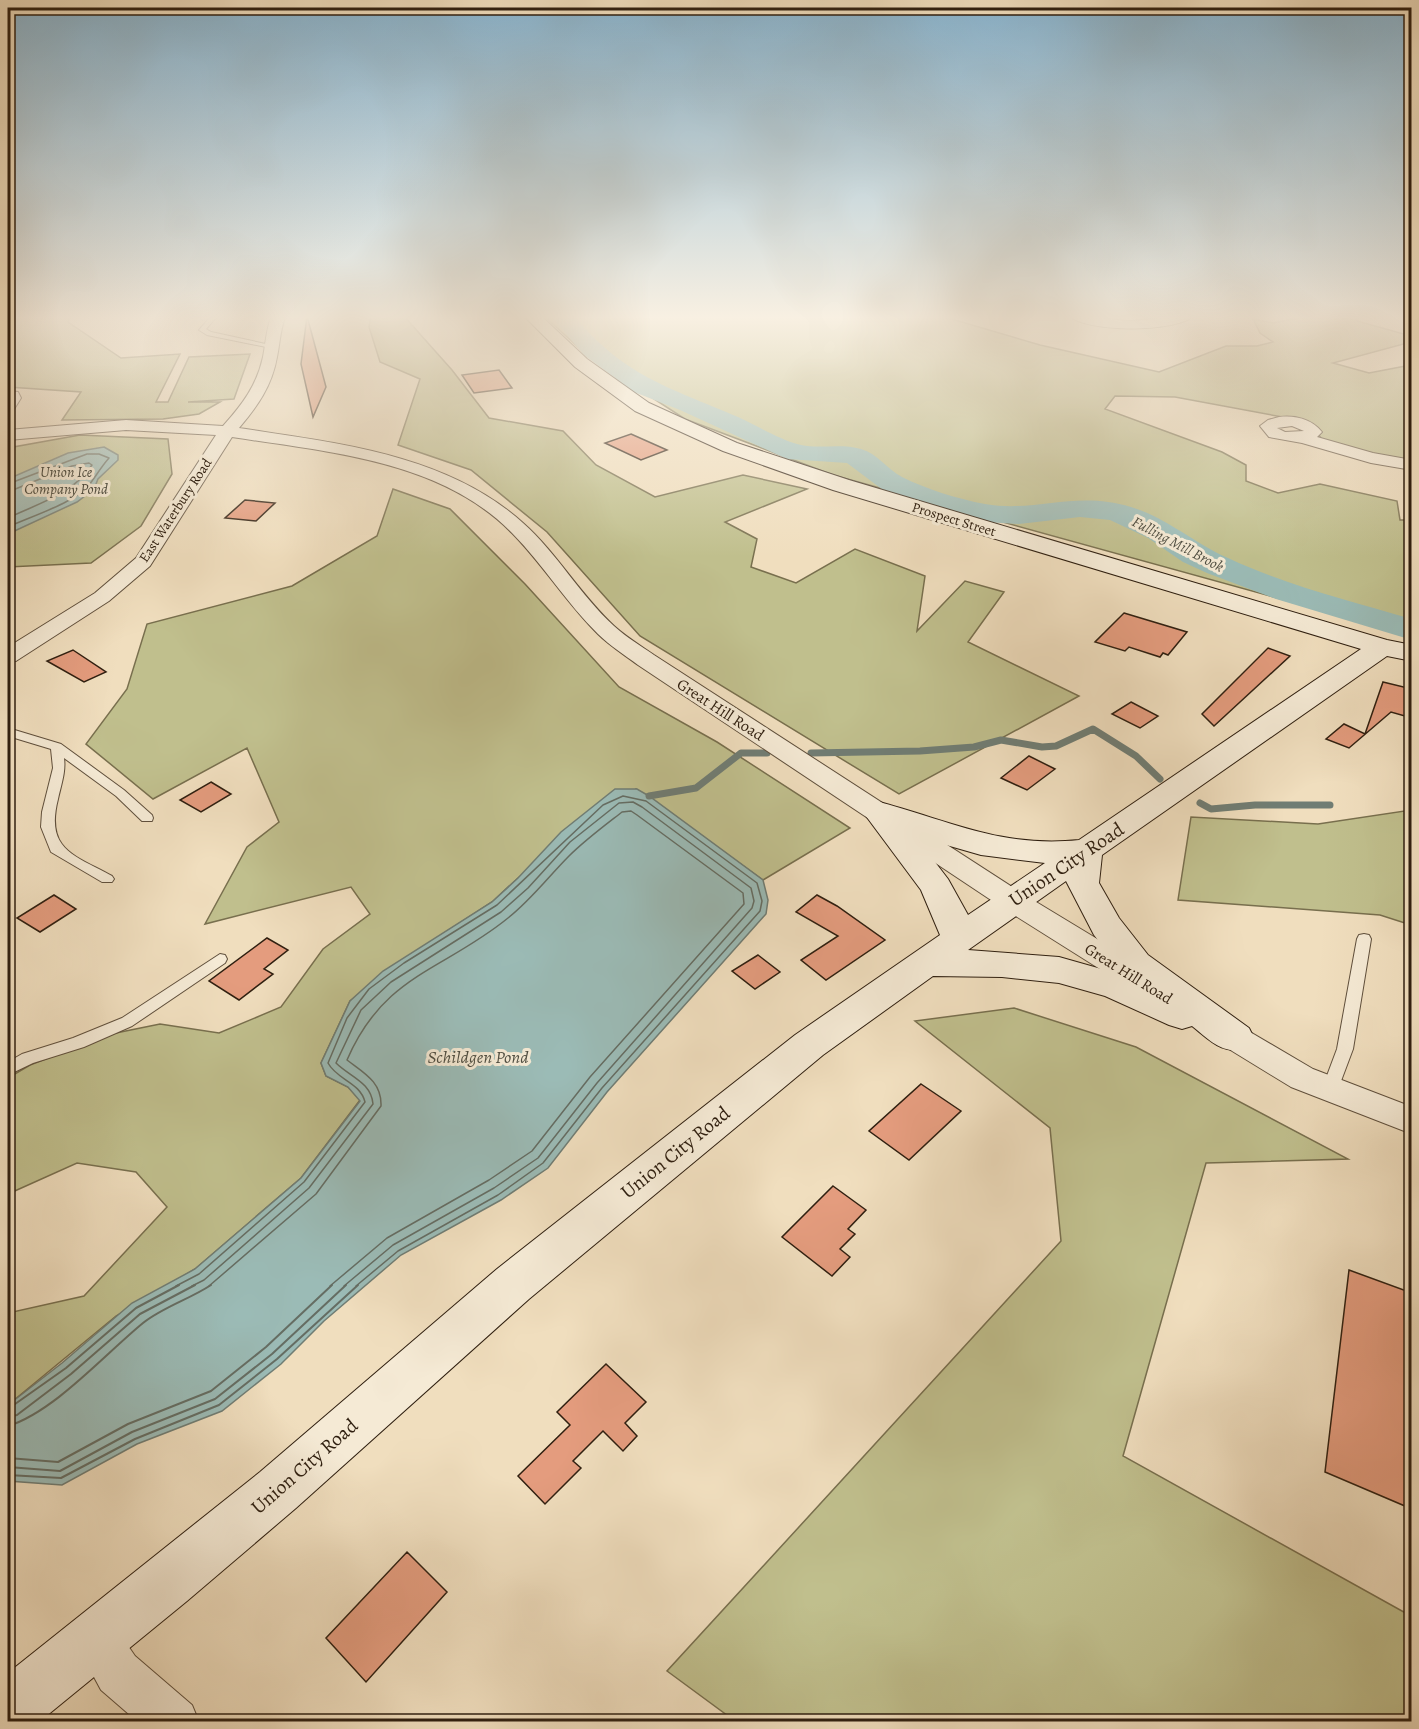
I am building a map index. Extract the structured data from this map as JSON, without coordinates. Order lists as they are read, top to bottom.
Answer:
{
  "streets": {
    "main road": ["Prospect Street", "Union City Road"],
    "street": ["East Waterbury Road", "Great Hill Road"]
  },
  "crossings": [
    ["East Waterbury Road", "Great Hill Road"],
    ["Prospect Street", "Union City Road"],
    ["Great Hill Road", "Union City Road"]
  ],
  "water": ["Union Ice Company Pond", "Fulling Mill Brook", "Schildgen Pond"]
}
